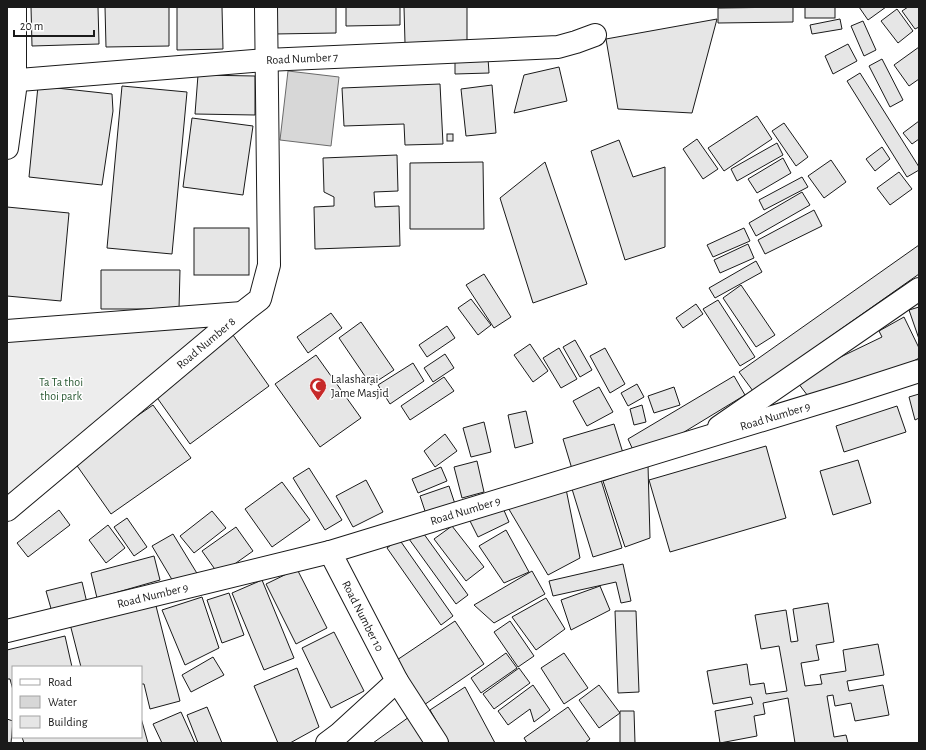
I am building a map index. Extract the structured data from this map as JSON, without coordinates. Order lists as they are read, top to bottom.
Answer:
{
  "streets": {
    "street": [
      "Road Number 7",
      "Road Number 8",
      "Road Number 9",
      "Road Number 10"
    ]
  },
  "crossings": [
    ["Road Number 9", "Road Number 10"]
  ],
  "parks": ["Ta Ta thoi thoi park"],
  "places": {
    "mosque": ["Lalasharai Jame Masjid"]
  },
  "legend": ["Road", "Water", "Building"],
  "scale_bar": "20 m"
}
